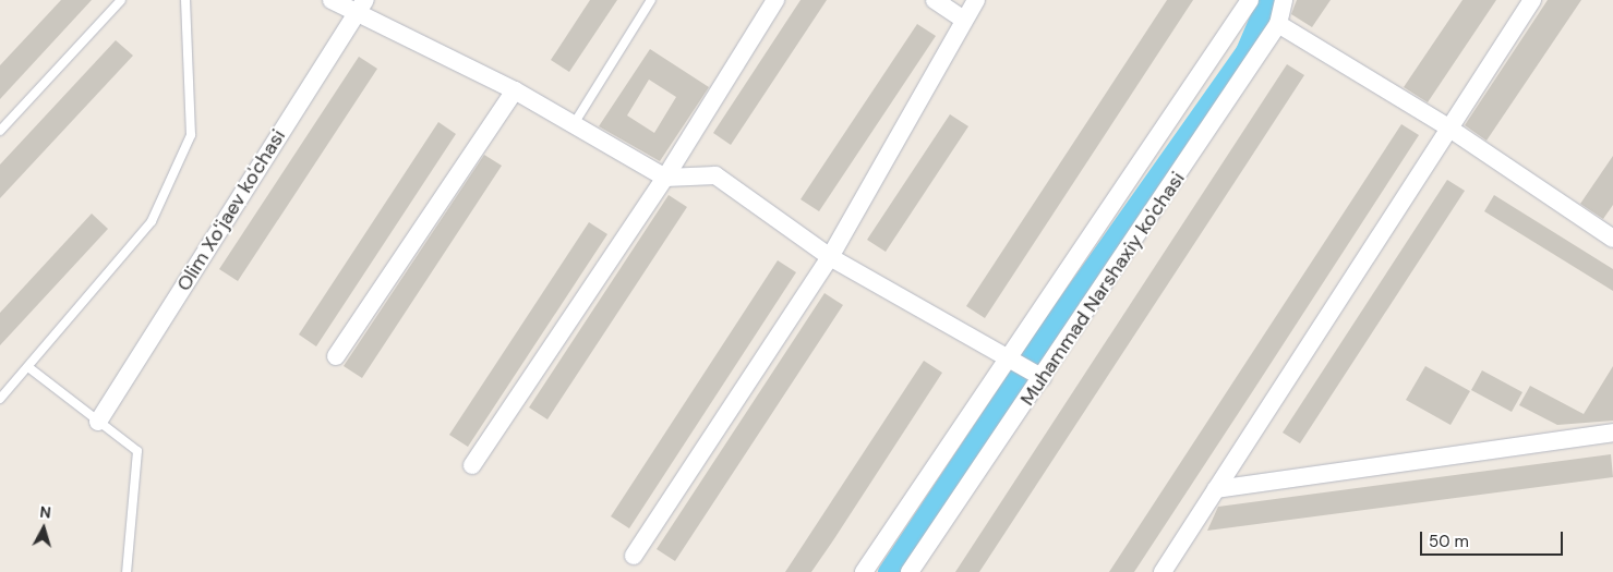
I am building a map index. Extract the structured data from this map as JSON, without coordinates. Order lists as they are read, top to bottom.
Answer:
{
  "streets": {
    "street": ["Olim Xoʻjaev ko'chasi", "Muhammad Narshaxiy ko'chasi"]
  },
  "scale_bar": "50 m",
  "north": "top"
}
